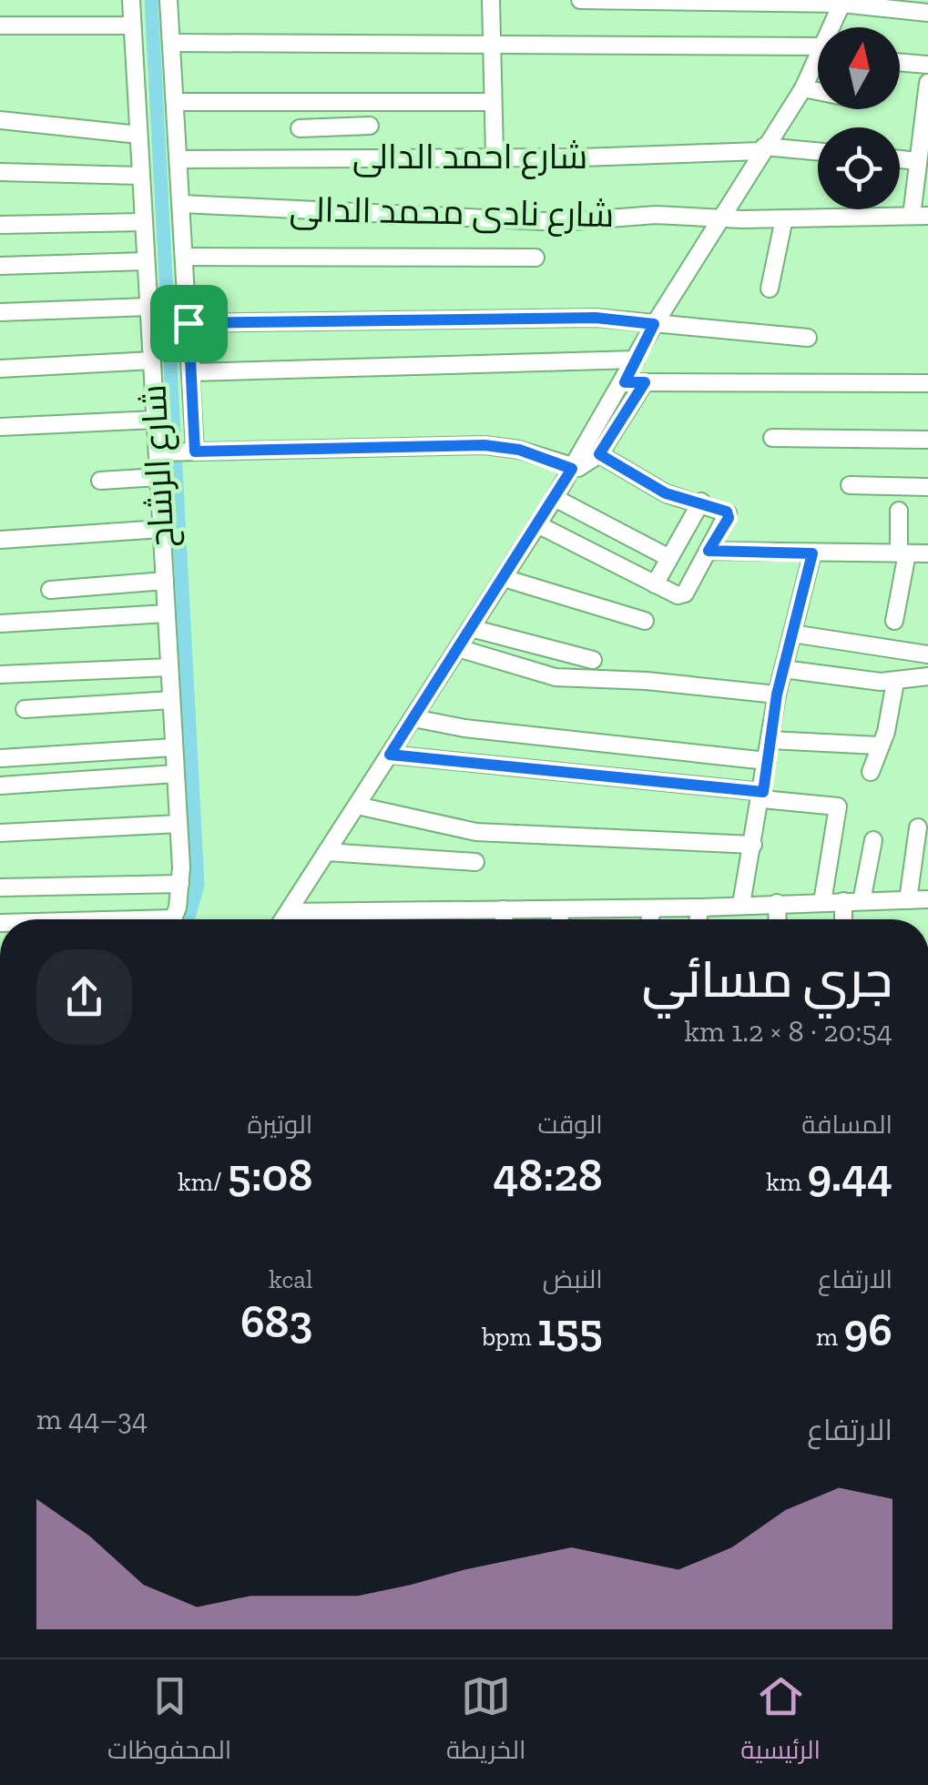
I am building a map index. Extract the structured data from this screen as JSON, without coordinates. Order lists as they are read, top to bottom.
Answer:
{
  "streets": {
    "street": ["شارع احمد الدالى", "شارع نادى محمد الدالى", "شارع الرشاح"]
  },
  "crossings": [
    ["شارع احمد الدالى", "شارع الرشاح"],
    ["شارع نادى محمد الدالى", "شارع الرشاح"]
  ],
  "north": "top",
  "page": {
    "heading": ["جري مسائي", "20:54 · 8 × 1.2 km"],
    "stats": [
      ["المسافة", "9.44 km"],
      ["الوقت", "48:28"],
      ["الوتيرة", "5:08 /km"],
      ["الارتفاع", "96 m"],
      ["النبض", "155 bpm"],
      ["kcal", "683"]
    ],
    "chart": ["الارتفاع", "34–44 m"],
    "tabs": ["الرئيسية", "الخريطة", "المحفوظات"]
  }
}
